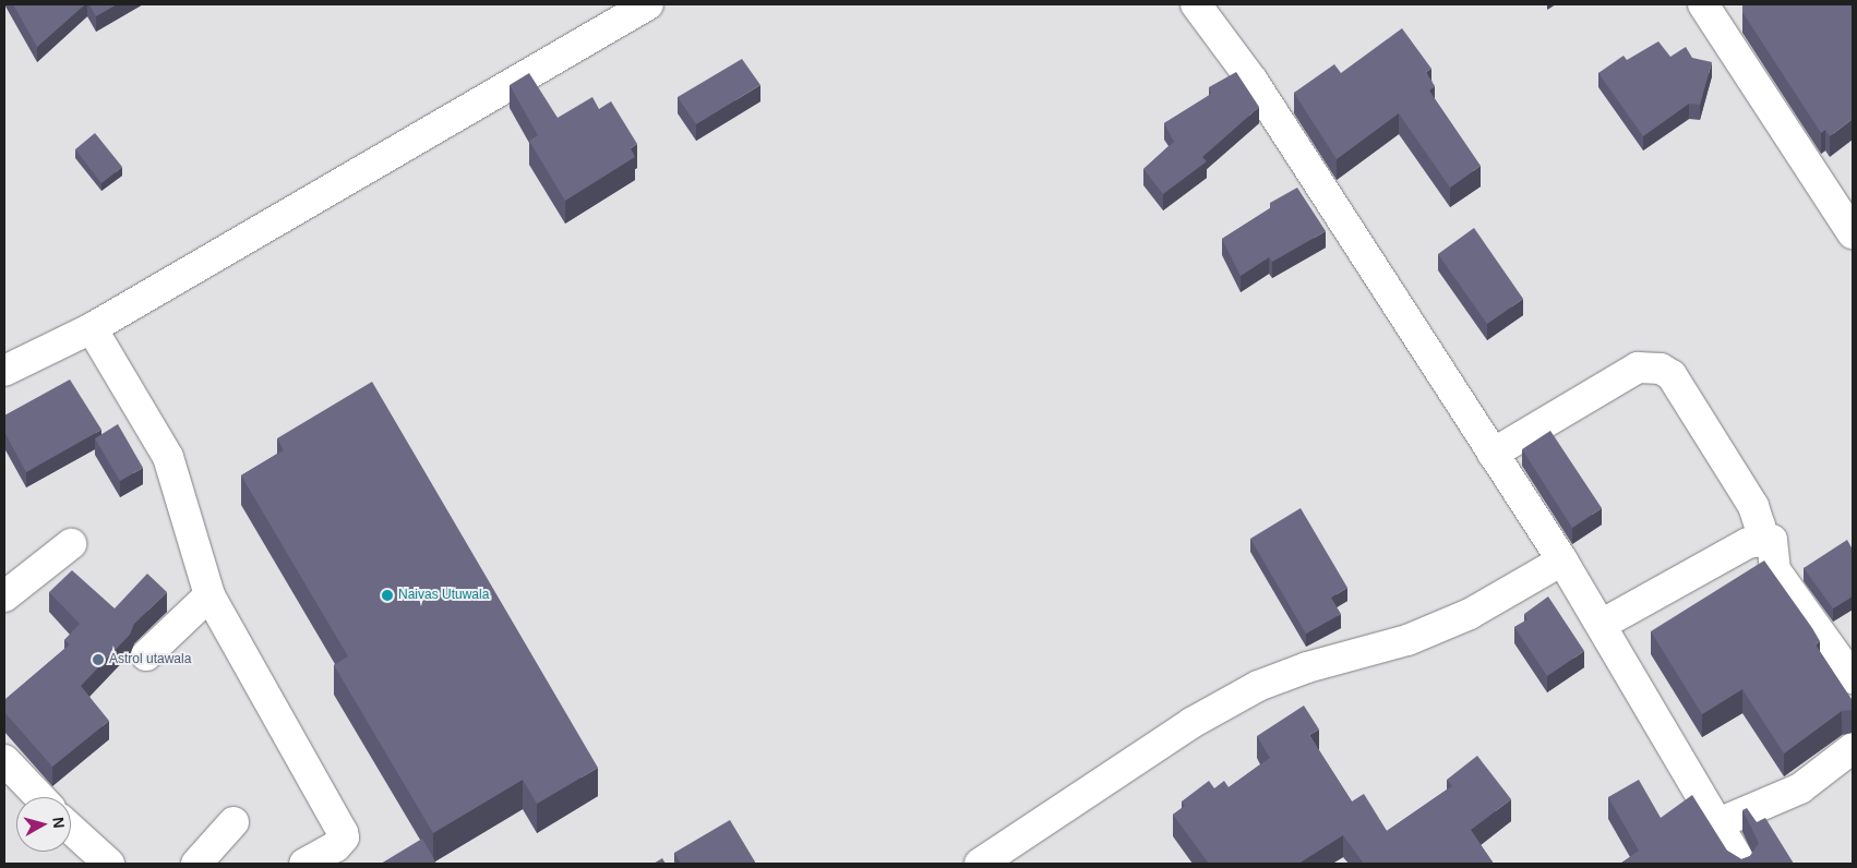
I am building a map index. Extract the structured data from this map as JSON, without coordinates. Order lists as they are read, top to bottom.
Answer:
{
  "places": ["Naivas Utuwala", "Astrol utawala"],
  "north": "right"
}
